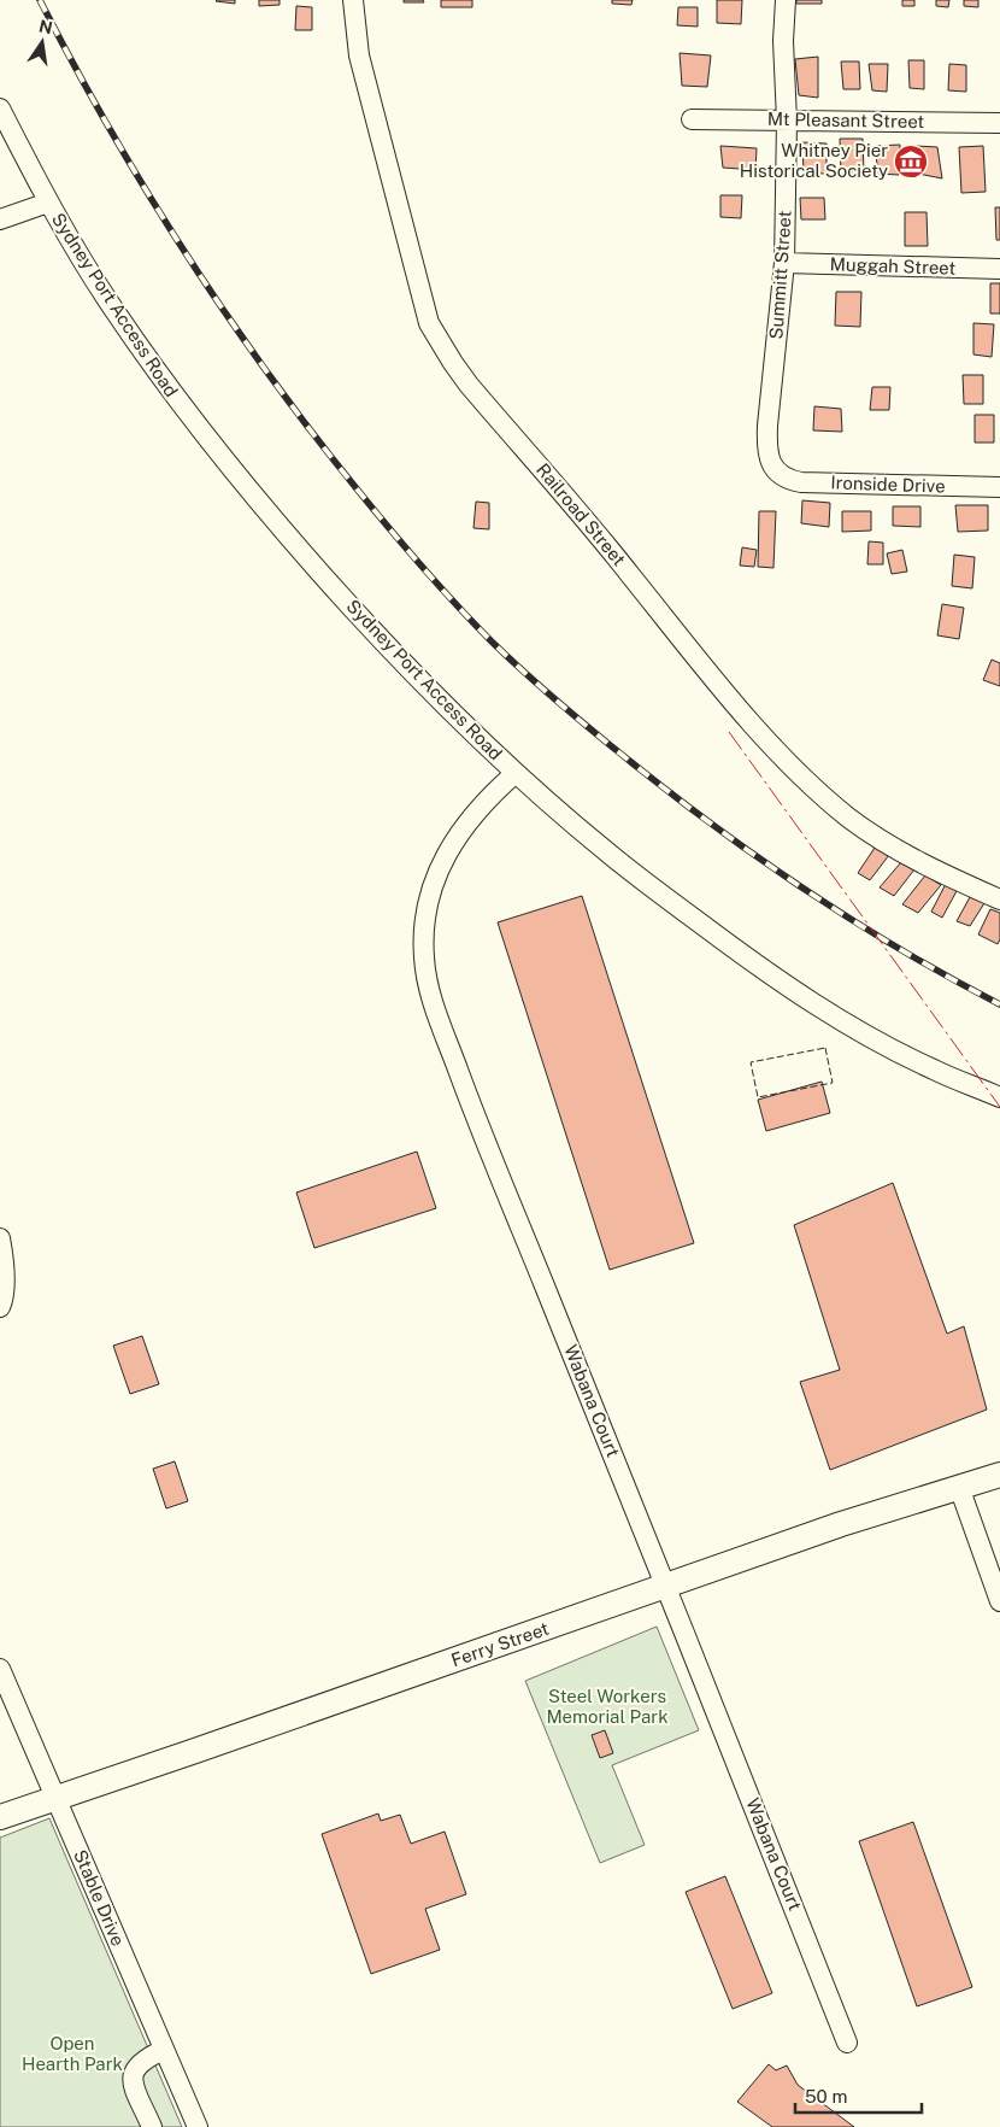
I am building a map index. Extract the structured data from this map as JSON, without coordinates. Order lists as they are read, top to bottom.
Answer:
{
  "streets": {
    "main road": ["Ferry Street"],
    "street": [
      "Mt Pleasant Street",
      "Muggah Street",
      "Summitt Street",
      "Sydney Port Access Road",
      "Ironside Drive",
      "Railroad Street",
      "Wabana Court",
      "Stable Drive"
    ]
  },
  "crossings": [
    ["Mt Pleasant Street", "Summitt Street"],
    ["Muggah Street", "Summitt Street"],
    ["Summitt Street", "Ironside Drive"],
    ["Sydney Port Access Road", "Wabana Court"],
    ["Wabana Court", "Ferry Street"],
    ["Ferry Street", "Stable Drive"]
  ],
  "parks": ["Steel Workers Memorial Park", "Open Hearth Park"],
  "places": {
    "museum": ["Whitney Pier Historical Society"]
  },
  "scale_bar": "50 m",
  "north": "top"
}
